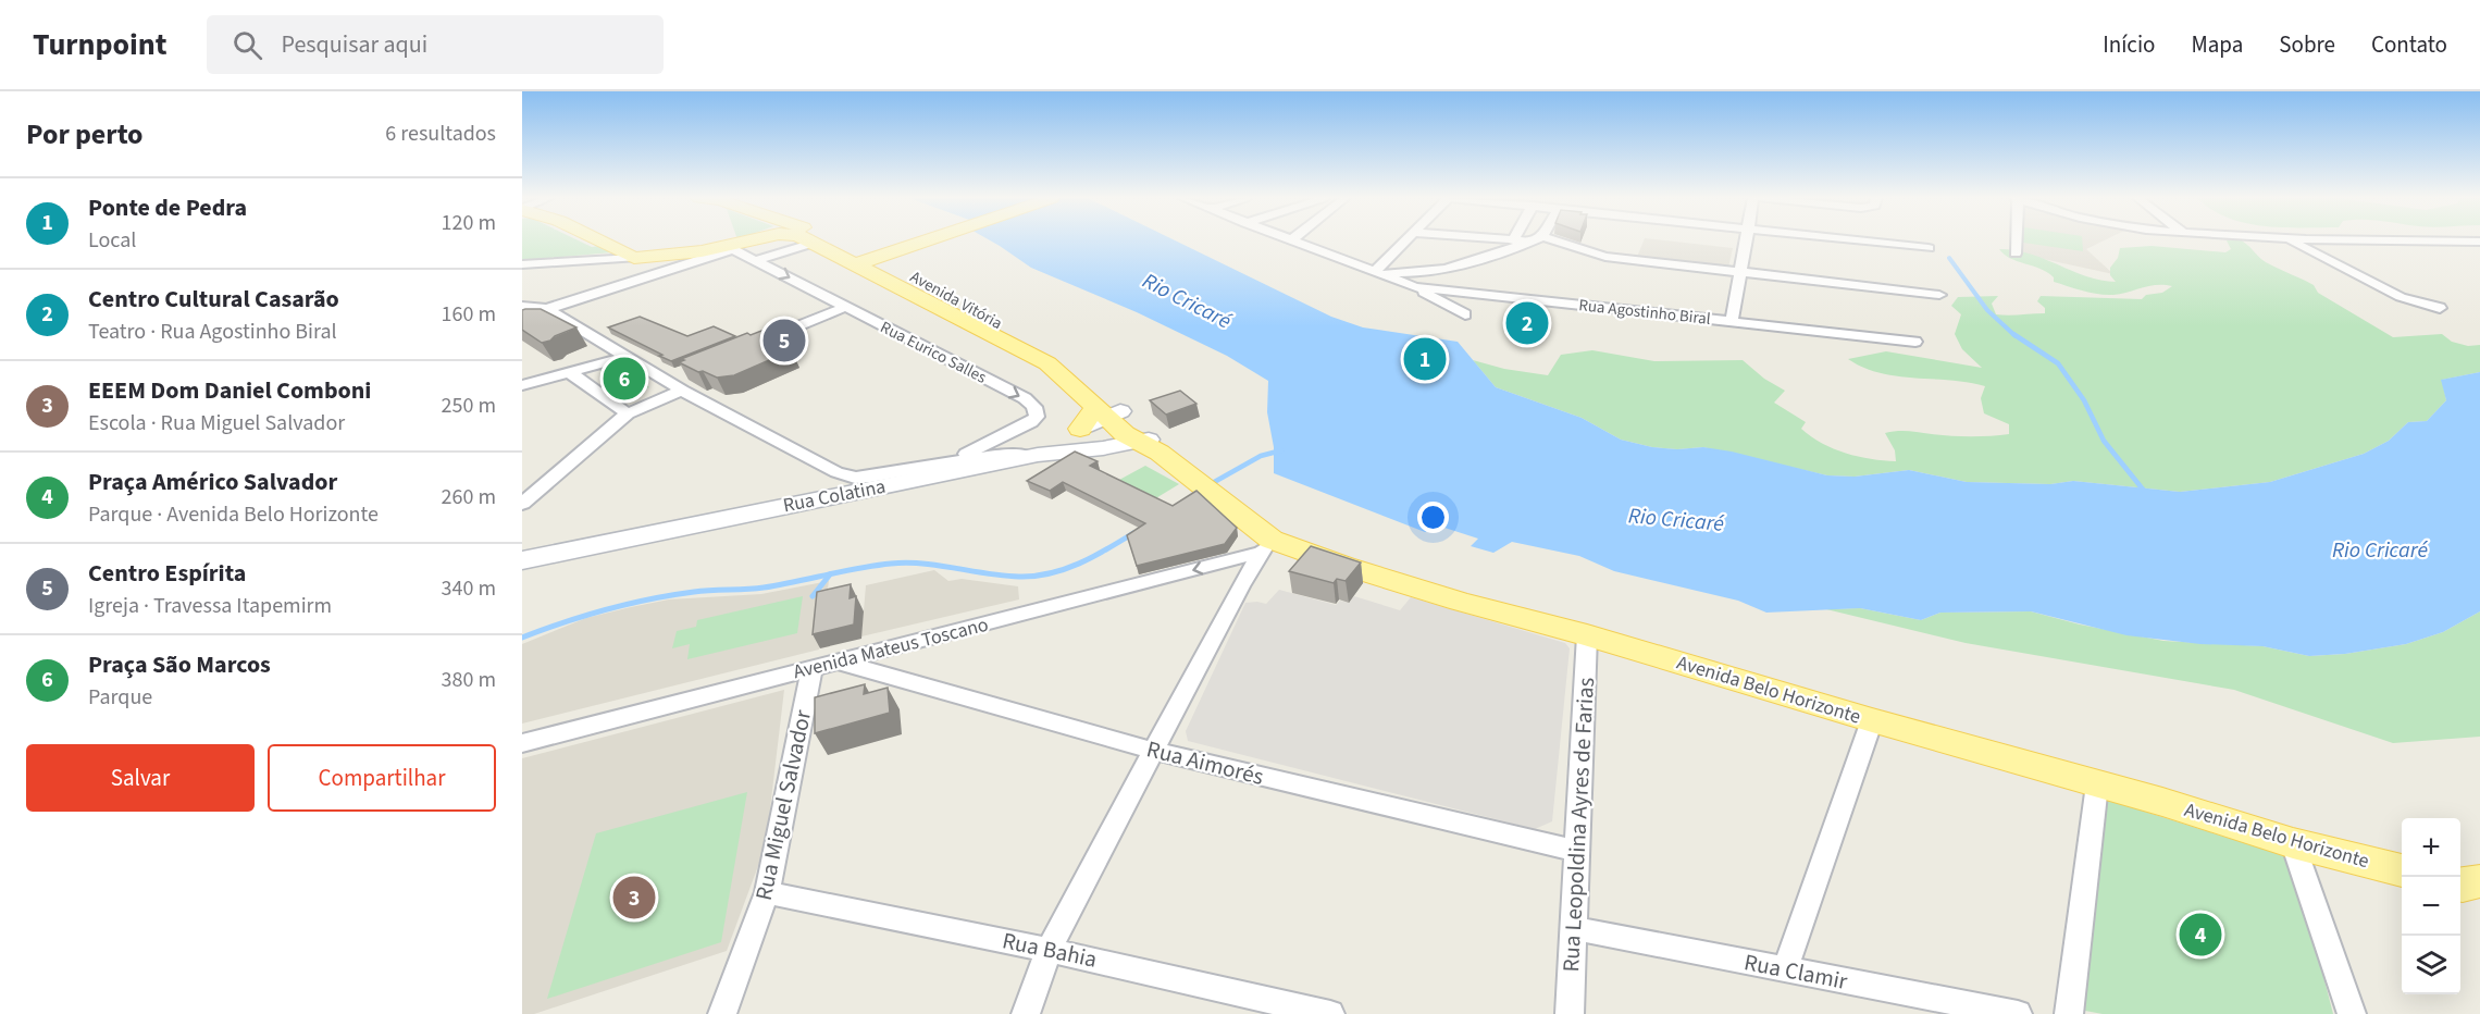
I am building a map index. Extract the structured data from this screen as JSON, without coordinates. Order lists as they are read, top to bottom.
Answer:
{
  "streets": {
    "main road": ["Avenida Vitória", "Rua Colatina", "Avenida Belo Horizonte"],
    "street": [
      "Rua Agostinho Biral",
      "Rua Eurico Salles",
      "Avenida Mateus Toscano",
      "Rua Aimorés",
      "Rua Miguel Salvador",
      "Rua Leopoldina Ayres de Farias",
      "Rua Bahia",
      "Rua Clamir"
    ]
  },
  "crossings": [
    ["Avenida Vitória", "Rua Colatina"],
    ["Avenida Vitória", "Avenida Belo Horizonte"],
    ["Rua Colatina", "Avenida Belo Horizonte"],
    ["Avenida Mateus Toscano", "Avenida Belo Horizonte"],
    ["Avenida Mateus Toscano", "Rua Aimorés"],
    ["Avenida Mateus Toscano", "Rua Miguel Salvador"],
    ["Avenida Belo Horizonte", "Rua Leopoldina Ayres de Farias"],
    ["Rua Aimorés", "Rua Leopoldina Ayres de Farias"],
    ["Rua Miguel Salvador", "Rua Bahia"],
    ["Rua Leopoldina Ayres de Farias", "Rua Clamir"]
  ],
  "one_way": ["Avenida Mateus Toscano"],
  "water": ["Rio Cricaré"],
  "page": {
    "header": "Turnpoint",
    "search": "Pesquisar aqui",
    "nav": [
      "Início",
      "Mapa",
      "Sobre",
      "Contato"
    ],
    "heading": ["Por perto", "6 resultados"],
    "list": [
      {
        "mark": "1",
        "name": "Ponte de Pedra",
        "note": "Local",
        "value": "120 m"
      },
      {
        "mark": "2",
        "name": "Centro Cultural Casarão",
        "note": "Teatro · Rua Agostinho Biral",
        "value": "160 m"
      },
      {
        "mark": "3",
        "name": "EEEM Dom Daniel Comboni",
        "note": "Escola · Rua Miguel Salvador",
        "value": "250 m"
      },
      {
        "mark": "4",
        "name": "Praça Américo Salvador",
        "note": "Parque · Avenida Belo Horizonte",
        "value": "260 m"
      },
      {
        "mark": "5",
        "name": "Centro Espírita",
        "note": "Igreja · Travessa Itapemirm",
        "value": "340 m"
      },
      {
        "mark": "6",
        "name": "Praça São Marcos",
        "note": "Parque",
        "value": "380 m"
      }
    ],
    "pins": [
      "2",
      "5",
      "1",
      "6",
      "3",
      "4"
    ],
    "buttons": ["Salvar", "Compartilhar"],
    "map_buttons": ["+", "−"]
  }
}
